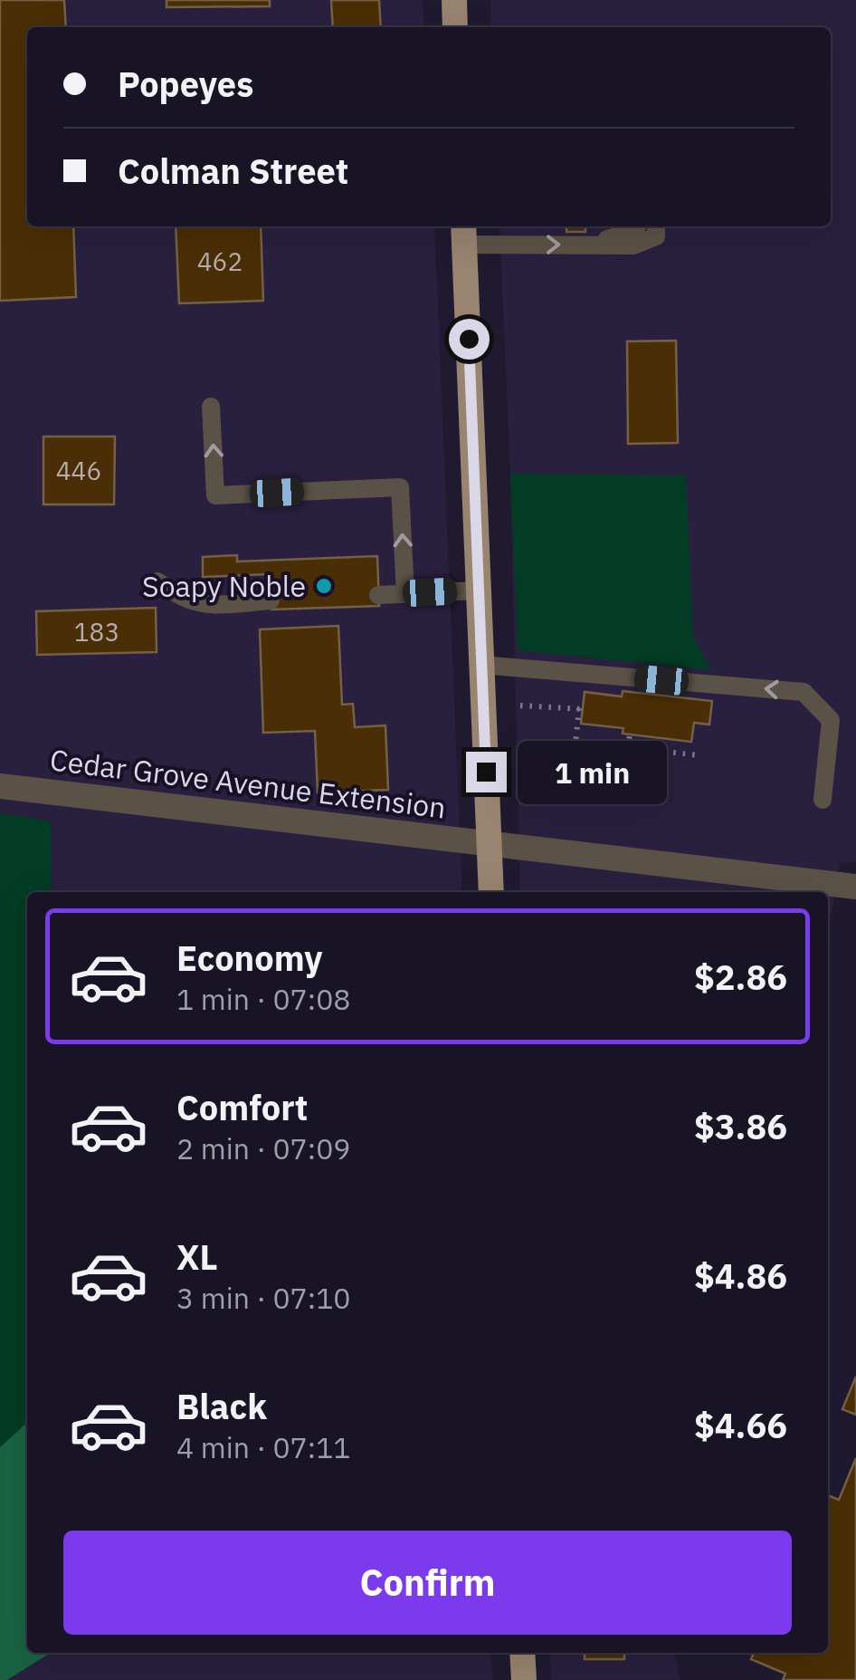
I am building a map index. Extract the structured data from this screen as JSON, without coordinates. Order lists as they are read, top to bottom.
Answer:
{
  "streets": {
    "street": ["Cedar Grove Avenue Extension"]
  },
  "places": ["Soapy Noble"],
  "house_numbers": ["462", "446", "183"],
  "page": {
    "banner": ["Popeyes", "Colman Street"],
    "bubble": "1 min",
    "list": [
      {
        "name": "Economy",
        "note": "1 min · 07:08",
        "value": "$2.86"
      },
      {
        "name": "Comfort",
        "note": "2 min · 07:09",
        "value": "$3.86"
      },
      {
        "name": "XL",
        "note": "3 min · 07:10",
        "value": "$4.86"
      },
      {
        "name": "Black",
        "note": "4 min · 07:11",
        "value": "$4.66"
      }
    ],
    "buttons": "Confirm"
  }
}
